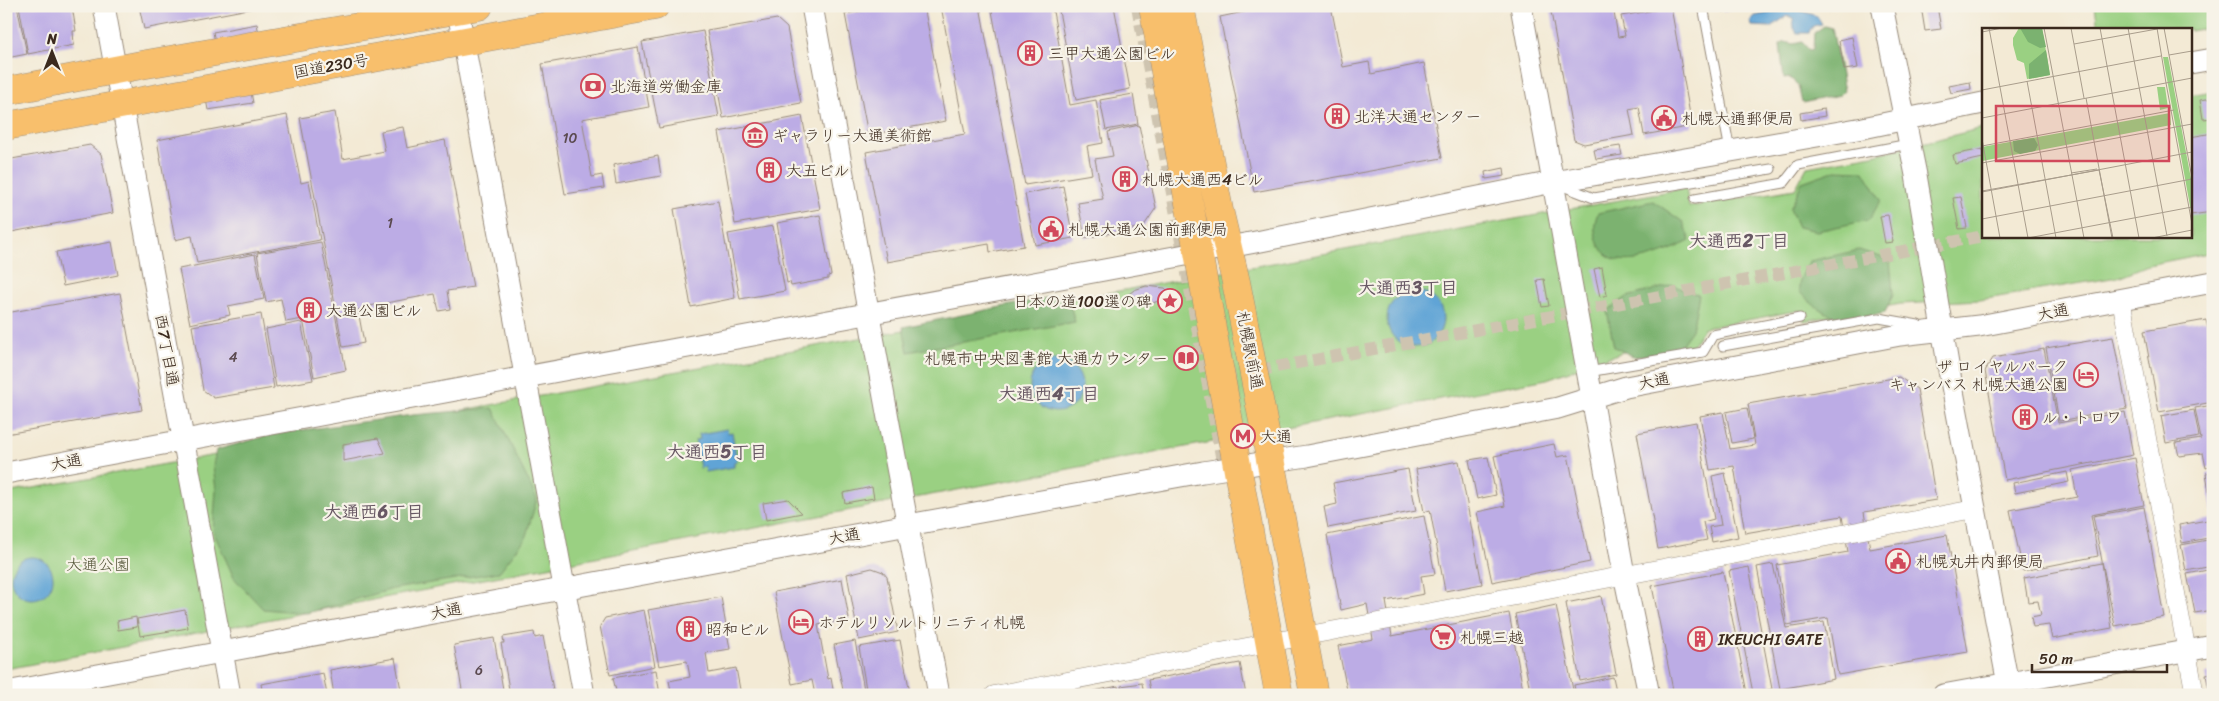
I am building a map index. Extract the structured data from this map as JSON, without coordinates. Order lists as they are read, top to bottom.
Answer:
{
  "streets": {
    "highway": ["国道230号", "札幌駅前通"],
    "street": ["大通", "西7丁目通"]
  },
  "crossings": [
    ["国道230号", "西7丁目通"],
    ["大通", "西7丁目通"],
    ["大通", "札幌駅前通"]
  ],
  "districts": [
    "大通西2丁目",
    "大通西3丁目",
    "大通西4丁目",
    "大通西5丁目",
    "大通西6丁目"
  ],
  "parks": ["大通公園"],
  "places": {
    "building": [
      "三甲大通公園ビル",
      "北洋大通センター",
      "大五ビル",
      "札幌大通西4ビル",
      "大通公園ビル",
      "ル・トロワ",
      "昭和ビル",
      "IKEUCHI GATE"
    ],
    "bank": ["北海道労働金庫"],
    "public building": ["札幌大通郵便局", "札幌大通公園前郵便局", "札幌丸井内郵便局"],
    "museum": ["ギャラリー大通美術館"],
    "place": ["日本の道100選の碑"],
    "library": ["札幌市中央図書館 大通カウンター"],
    "hotel": ["ザ ロイヤルパーク キャンバス 札幌大通公園", "ホテルリソルトリニティ札幌"],
    "metro station": ["大通"],
    "supermarket": ["札幌三越"]
  },
  "house_numbers": [
    "10",
    "1",
    "4",
    "6"
  ],
  "scale_bar": "50 m",
  "north": "top"
}
